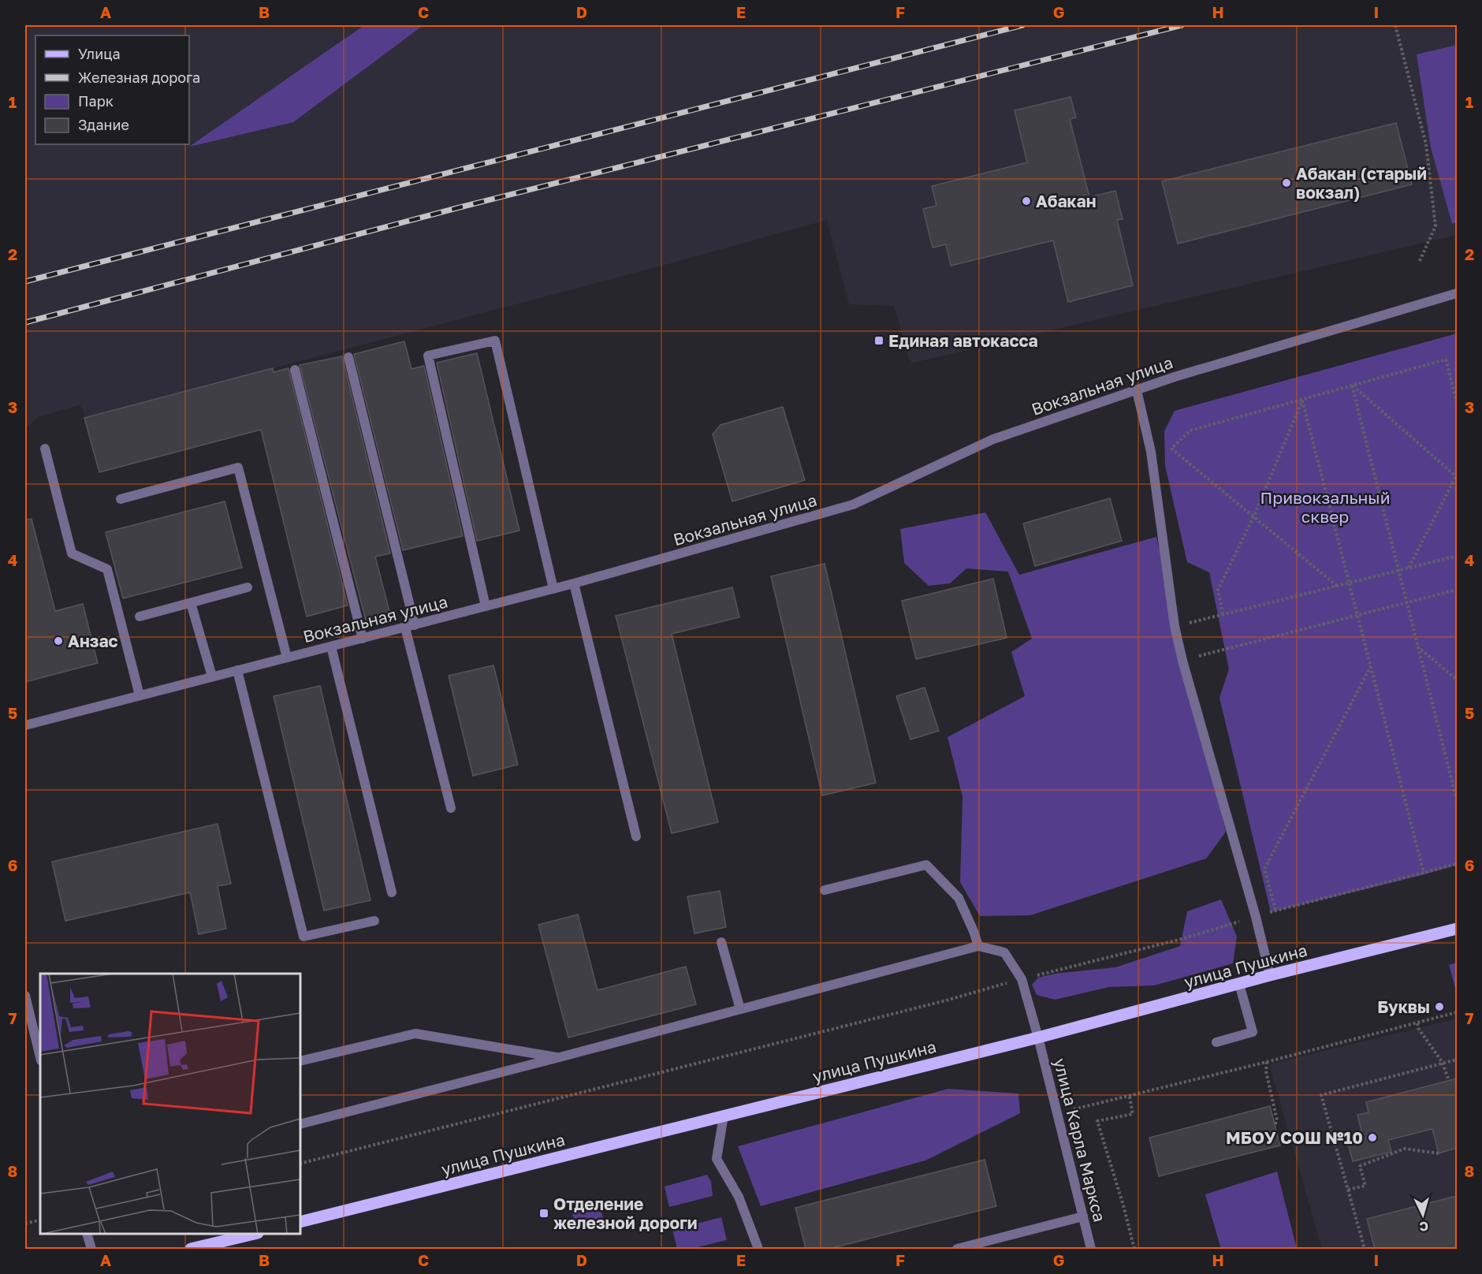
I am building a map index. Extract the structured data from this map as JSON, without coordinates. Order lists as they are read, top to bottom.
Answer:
{
  "streets": {
    "main road": ["улица Пушкина"],
    "street": ["Вокзальная улица", "улица Карла Маркса"]
  },
  "crossings": [
    ["улица Пушкина", "улица Карла Маркса"]
  ],
  "parks": ["Привокзальный сквер"],
  "places": {
    "other": [
      "Абакан (старый вокзал)",
      "Абакан",
      "Анзас",
      "Буквы",
      "МБОУ СОШ №10"
    ],
    "transit": ["Единая автокасса", "Отделение железной дороги"]
  },
  "legend": [
    "Улица",
    "Железная дорога",
    "Парк",
    "Здание"
  ],
  "north": "bottom",
  "grid": {
    "columns": [
      "A",
      "B",
      "C",
      "D",
      "E",
      "F",
      "G",
      "H",
      "I"
    ],
    "rows": [
      "1",
      "2",
      "3",
      "4",
      "5",
      "6",
      "7",
      "8"
    ]
  }
}
